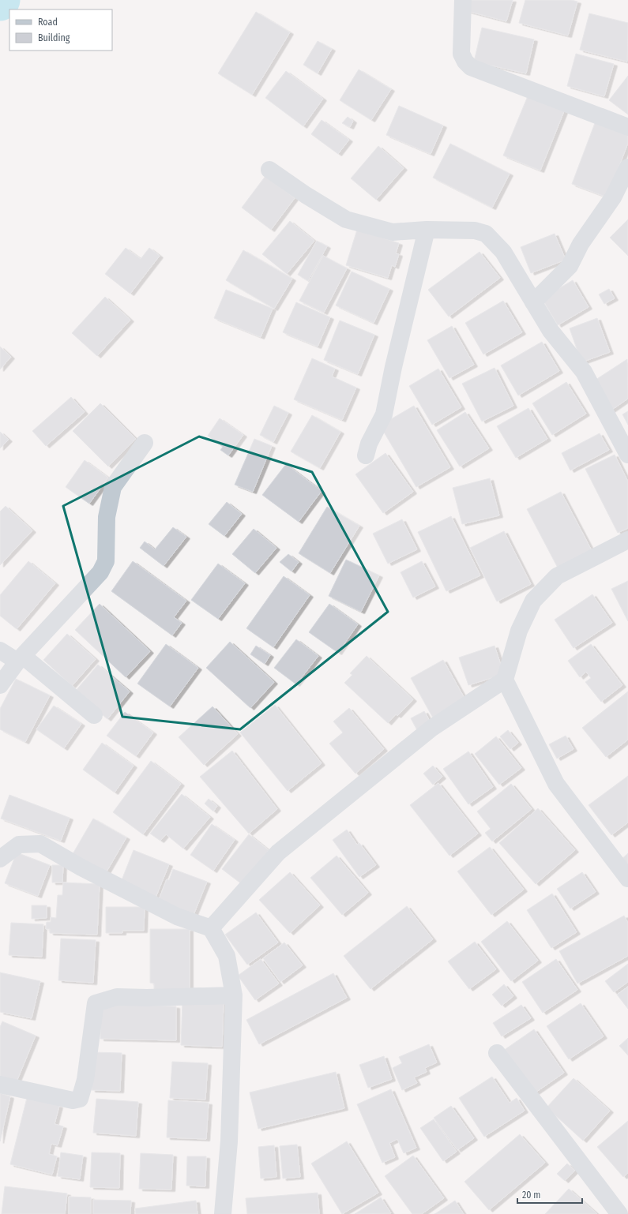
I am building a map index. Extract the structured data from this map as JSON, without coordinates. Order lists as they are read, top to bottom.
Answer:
{
  "legend": ["Road", "Building"],
  "scale_bar": "20 m"
}
